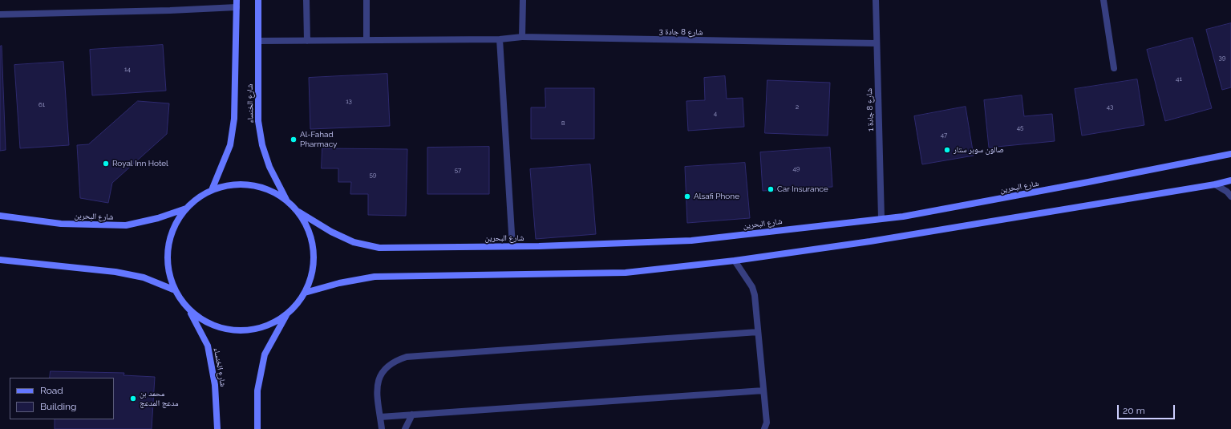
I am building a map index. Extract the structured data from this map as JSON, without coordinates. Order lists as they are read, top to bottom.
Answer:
{
  "streets": {
    "street": [
      "شارع 8 جادة 3",
      "شارع الخنساء",
      "شارع 8 جادة 1",
      "شارع البحرين"
    ]
  },
  "crossings": [
    ["شارع 8 جادة 3", "شارع الخنساء"],
    ["شارع 8 جادة 3", "شارع 8 جادة 1"],
    ["شارع 8 جادة 1", "شارع البحرين"]
  ],
  "places": [
    "Al-Fahad Pharmacy",
    "صالون سوبر ستار",
    "Royal Inn Hotel",
    "Car Insurance",
    "Alsafi Phone",
    "محمد بن مدعج المدعج"
  ],
  "house_numbers": [
    "39",
    "14",
    "41",
    "13",
    "61",
    "2",
    "43",
    "4",
    "8",
    "45",
    "47",
    "49",
    "57",
    "59"
  ],
  "legend": ["Road", "Building"],
  "scale_bar": "20 m"
}
